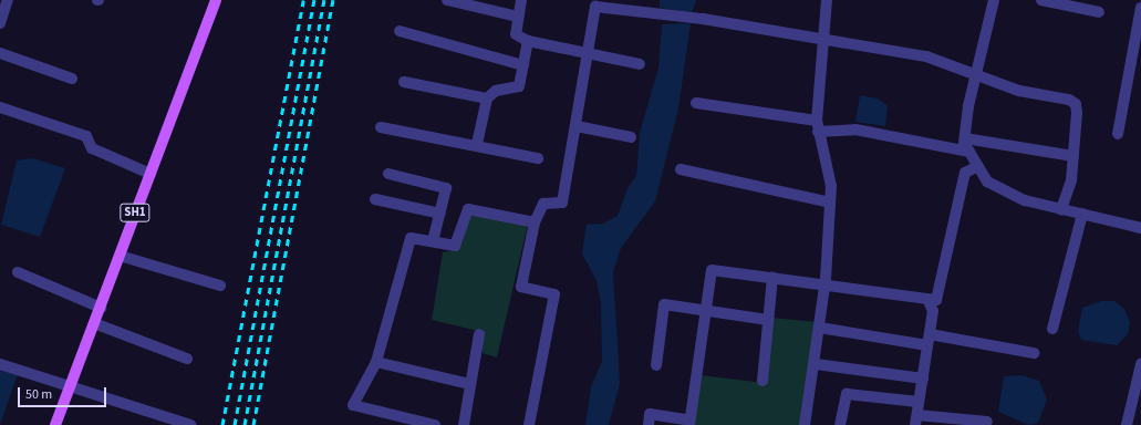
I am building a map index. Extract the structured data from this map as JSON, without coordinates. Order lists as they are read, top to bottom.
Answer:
{
  "streets": {
    "main road": ["SH1"]
  },
  "scale_bar": "50 m"
}
